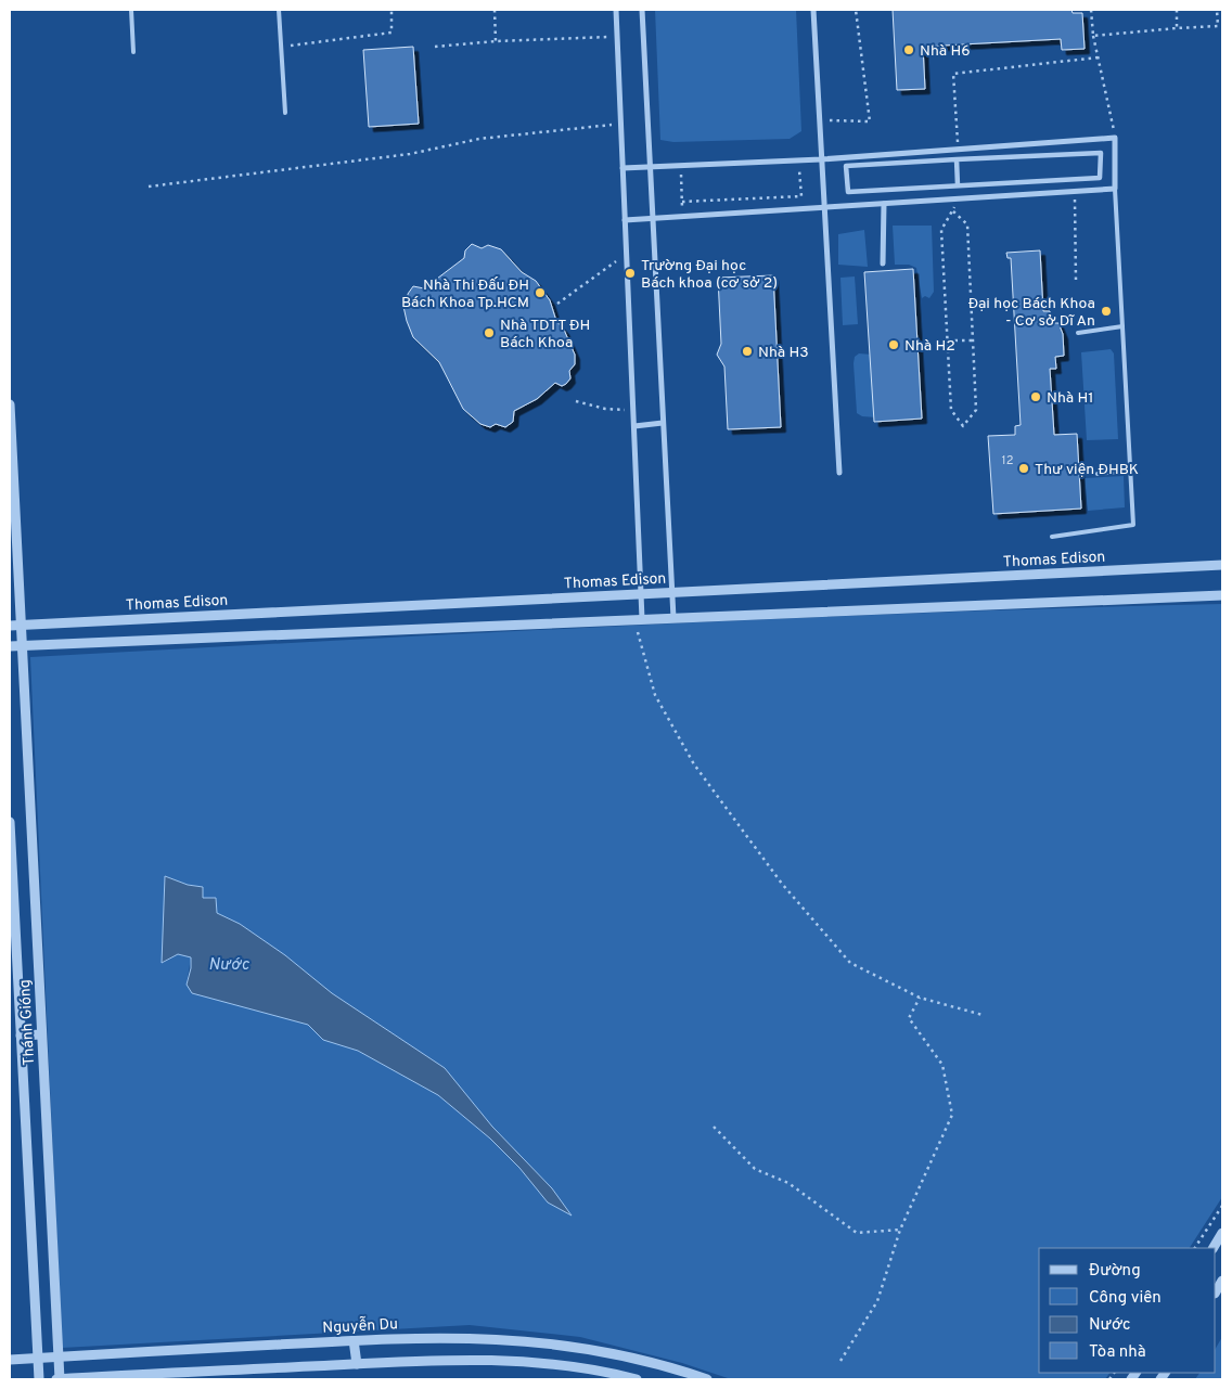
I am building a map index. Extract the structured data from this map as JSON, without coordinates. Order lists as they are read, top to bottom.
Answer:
{
  "streets": {
    "street": ["Thomas Edison", "Thánh Gióng", "Nguyễn Du"]
  },
  "crossings": [
    ["Thomas Edison", "Thánh Gióng"],
    ["Thánh Gióng", "Nguyễn Du"]
  ],
  "water": ["Nước"],
  "places": [
    "Nhà H6",
    "Trường Đại học Bách khoa (cơ sở 2)",
    "Nhà Thi Đấu ĐH Bách Khoa Tp.HCM",
    "Đại học Bách Khoa - Cơ sở Dĩ An",
    "Nhà TDTT ĐH Bách Khoa",
    "Nhà H2",
    "Nhà H3",
    "Nhà H1",
    "Thư viện ĐHBK"
  ],
  "house_numbers": ["12"],
  "legend": [
    "Đường",
    "Công viên",
    "Nước",
    "Tòa nhà"
  ]
}
